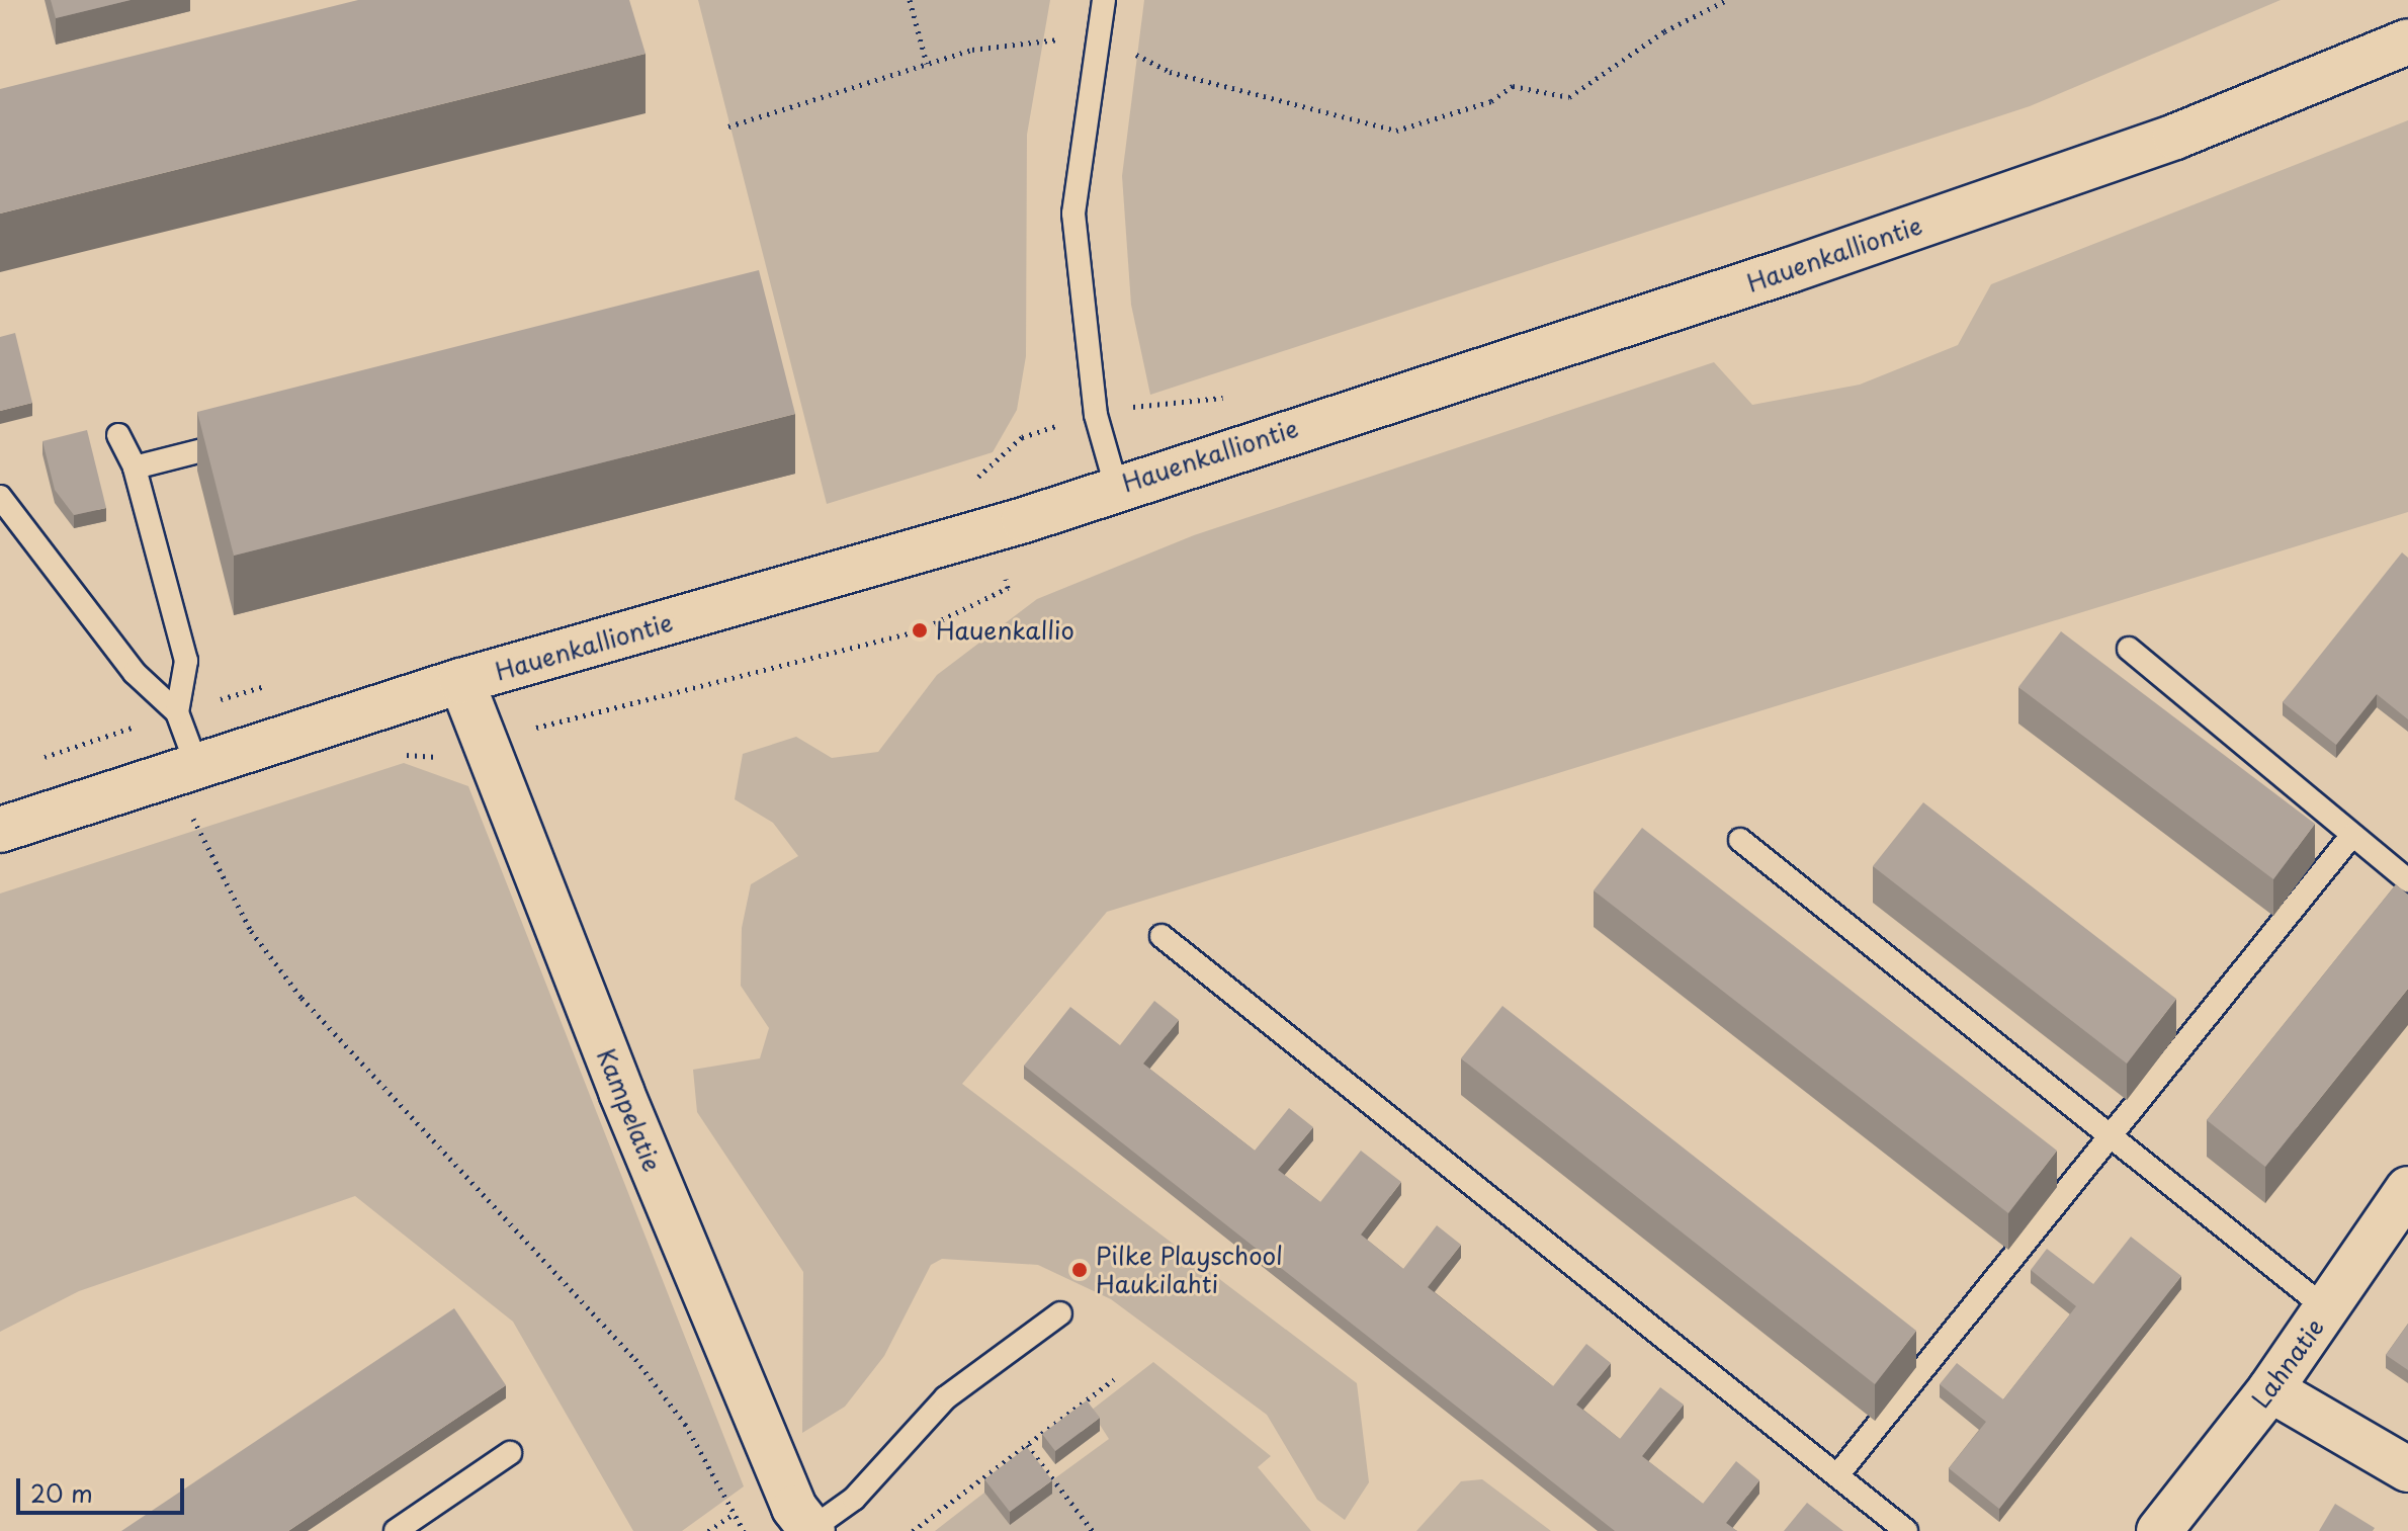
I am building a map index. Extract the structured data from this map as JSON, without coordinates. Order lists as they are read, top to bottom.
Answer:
{
  "streets": {
    "main road": ["Hauenkalliontie", "Kampelatie", "Lahnatie"]
  },
  "crossings": [
    ["Hauenkalliontie", "Kampelatie"]
  ],
  "places": ["Hauenkallio", "Pilke Playschool Haukilahti"],
  "scale_bar": "20 m"
}
